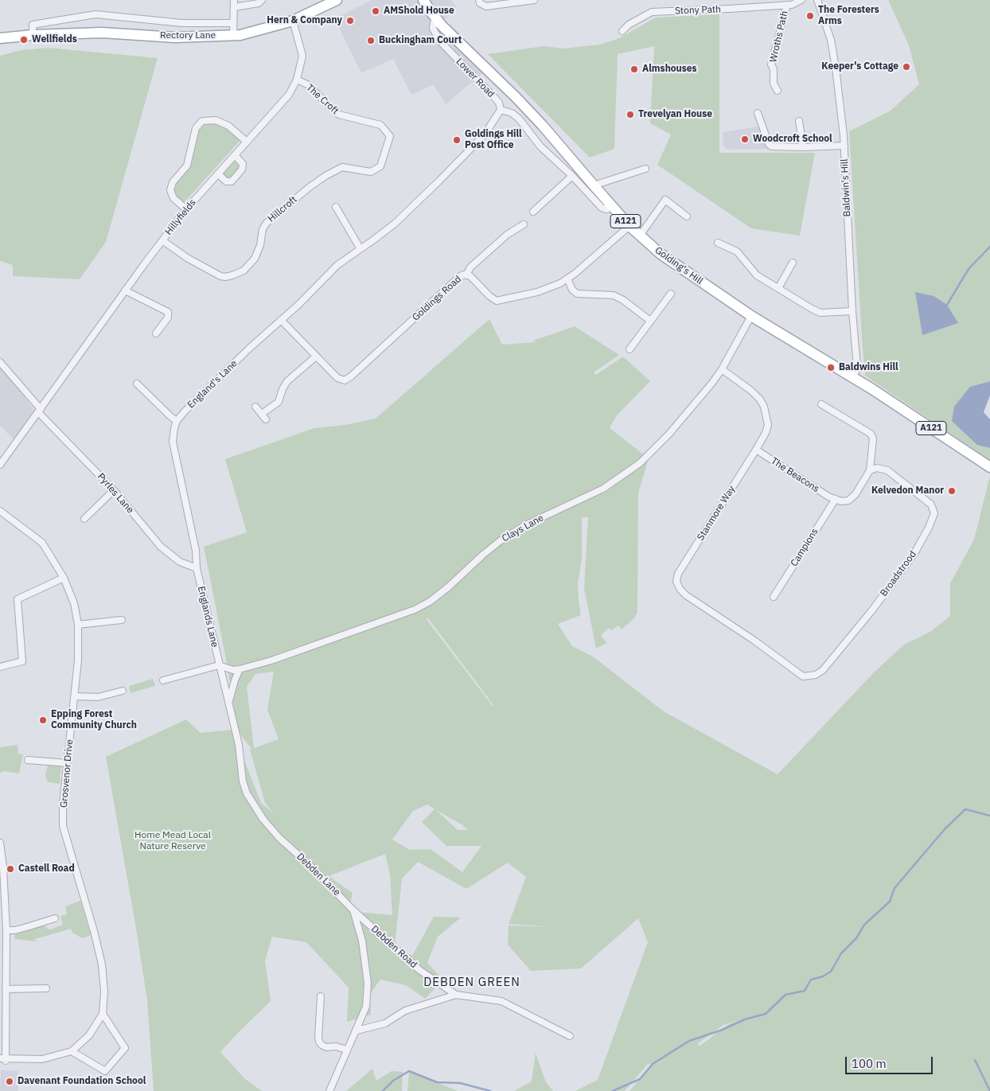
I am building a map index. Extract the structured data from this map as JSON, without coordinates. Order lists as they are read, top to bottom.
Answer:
{
  "streets": {
    "main road": ["Rectory Lane", "A121", "Golding's Hill"],
    "street": [
      "Stony Path",
      "Wroths Path",
      "Lower Road",
      "The Croft",
      "Baldwin's Hill",
      "Hillcroft",
      "Hillyfields",
      "Goldings Road",
      "England's Lane",
      "The Beacons",
      "Pyrles Lane",
      "Stanmore Way",
      "Clays Lane",
      "Campions",
      "Broadstrood",
      "Englands Lane",
      "Grosvenor Drive",
      "Debden Lane",
      "Debden Road"
    ]
  },
  "crossings": [
    ["Stony Path", "Wroths Path"],
    ["Rectory Lane", "Hillyfields"],
    ["Lower Road", "Golding's Hill"],
    ["Lower Road", "England's Lane"],
    ["The Croft", "Hillcroft"],
    ["The Croft", "Hillyfields"],
    ["Baldwin's Hill", "Golding's Hill"],
    ["Hillcroft", "Hillyfields"],
    ["Hillyfields", "Pyrles Lane"],
    ["Golding's Hill", "Goldings Road"],
    ["Golding's Hill", "Clays Lane"],
    ["Goldings Road", "England's Lane"],
    ["The Beacons", "Stanmore Way"],
    ["The Beacons", "Campions"],
    ["Pyrles Lane", "Englands Lane"],
    ["Stanmore Way", "Clays Lane"],
    ["Stanmore Way", "Broadstrood"],
    ["Clays Lane", "Englands Lane"],
    ["Clays Lane", "Debden Lane"],
    ["Englands Lane", "Debden Lane"],
    ["Debden Lane", "Debden Road"]
  ],
  "districts": ["DEBDEN GREEN"],
  "parks": ["Home Mead Local Nature Reserve"],
  "places": [
    "AMShold House",
    "The Foresters Arms",
    "Hern & Company",
    "Wellfields",
    "Buckingham Court",
    "Keeper's Cottage",
    "Almshouses",
    "Trevelyan House",
    "Woodcroft School",
    "Goldings Hill Post Office",
    "Baldwins Hill",
    "Kelvedon Manor",
    "Epping Forest Community Church",
    "Castell Road",
    "Davenant Foundation School"
  ],
  "scale_bar": "100 m"
}
